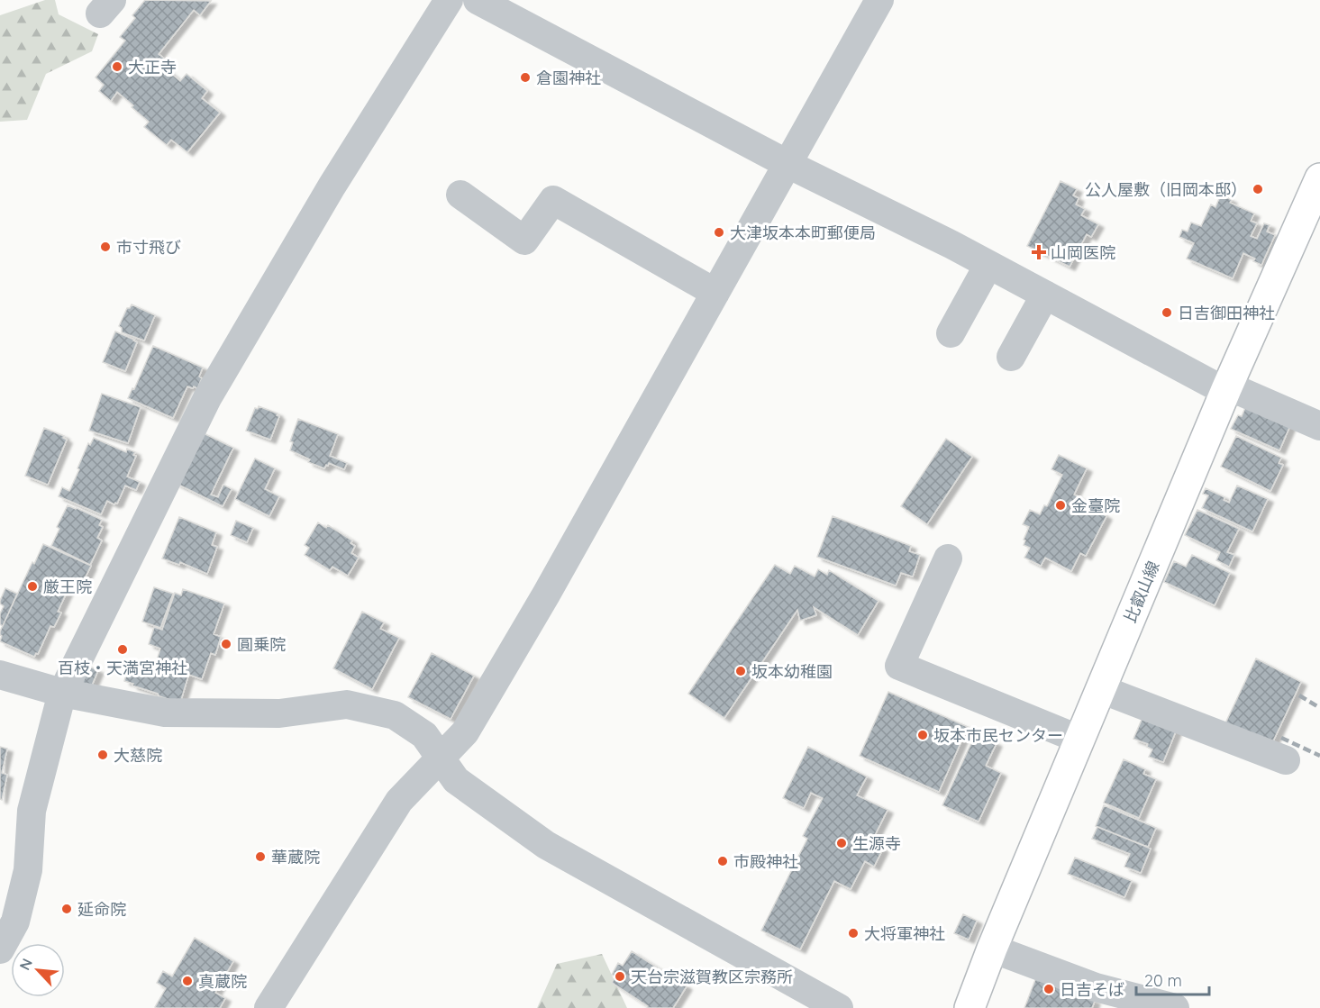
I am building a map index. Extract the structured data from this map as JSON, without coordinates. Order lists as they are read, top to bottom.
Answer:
{
  "streets": {
    "main road": ["比叡山線"]
  },
  "places": {
    "other": [
      "大正寺",
      "倉園神社",
      "公人屋敷（旧岡本邸）",
      "大津坂本本町郵便局",
      "市寸飛び",
      "日吉御田神社",
      "金臺院",
      "厳王院",
      "圓乗院",
      "百枝・天満宮神社",
      "坂本幼稚園",
      "坂本市民センター",
      "大慈院",
      "生源寺",
      "華蔵院",
      "市殿神社",
      "延命院",
      "大将軍神社",
      "天台宗滋賀教区宗務所",
      "真蔵院",
      "日吉そば"
    ],
    "health": ["山岡医院"]
  },
  "scale_bar": "20 m",
  "north": "top left"
}
